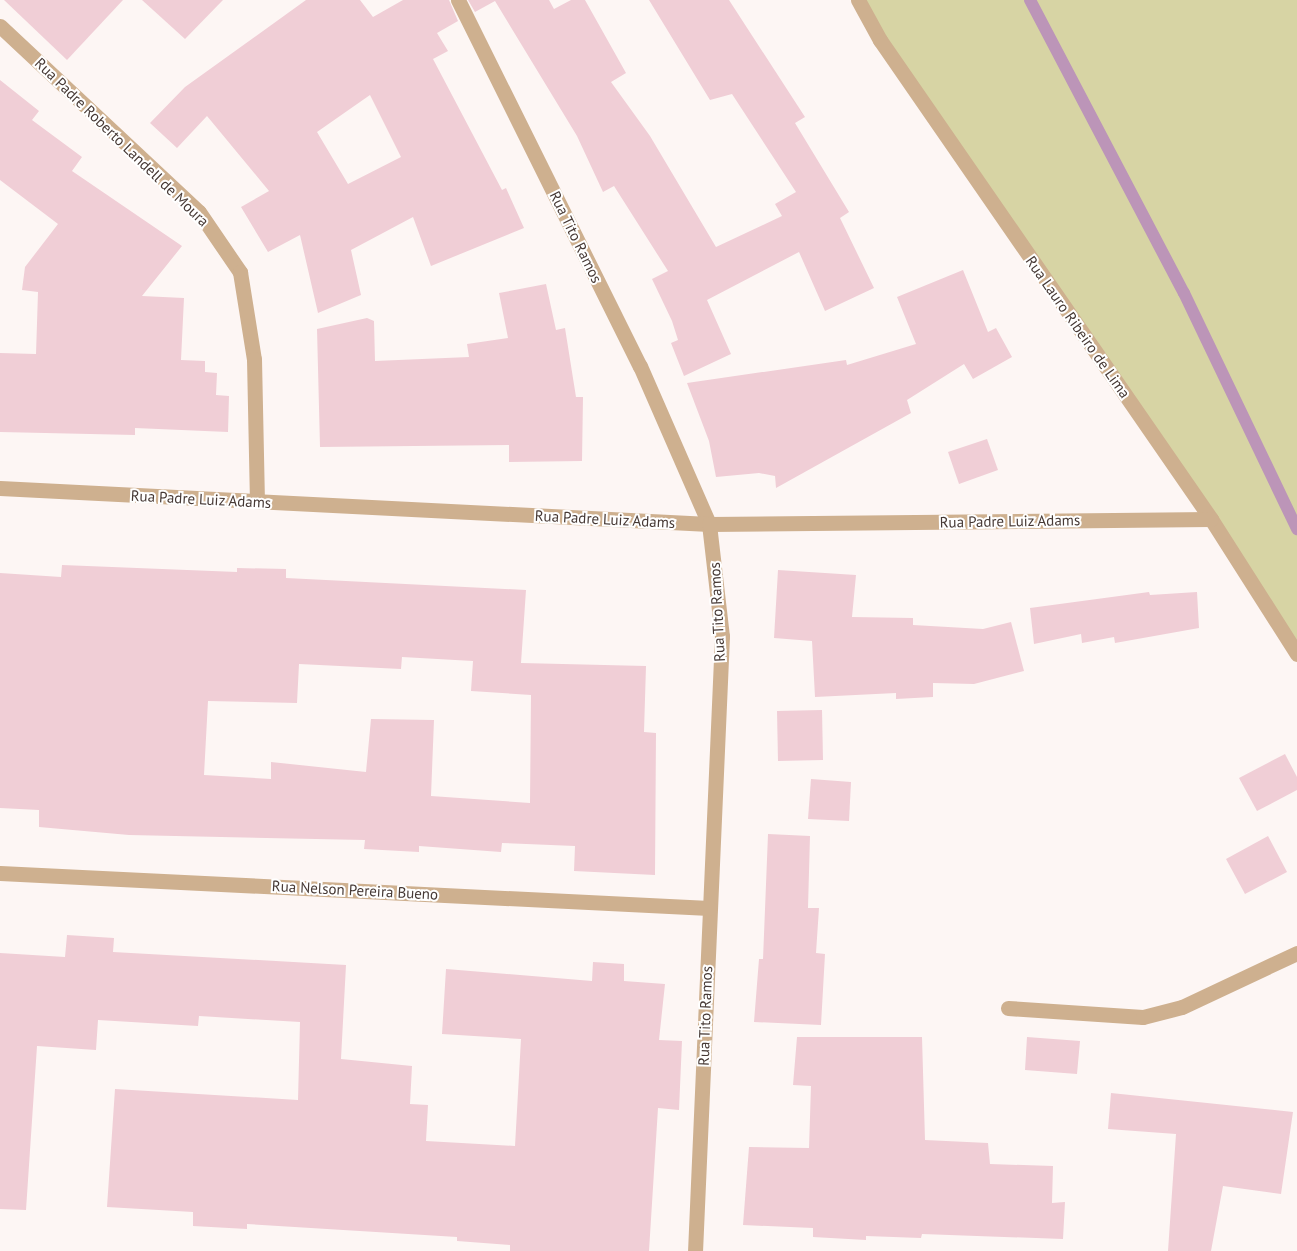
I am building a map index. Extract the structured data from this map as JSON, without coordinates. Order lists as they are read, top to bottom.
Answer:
{
  "streets": {
    "street": [
      "Rua Padre Roberto Landell de Moura",
      "Rua Tito Ramos",
      "Rua Lauro Ribeiro de Lima",
      "Rua Padre Luiz Adams",
      "Rua Nelson Pereira Bueno"
    ]
  },
  "crossings": [
    ["Rua Padre Roberto Landell de Moura", "Rua Padre Luiz Adams"],
    ["Rua Tito Ramos", "Rua Padre Luiz Adams"],
    ["Rua Tito Ramos", "Rua Nelson Pereira Bueno"],
    ["Rua Lauro Ribeiro de Lima", "Rua Padre Luiz Adams"]
  ]
}
